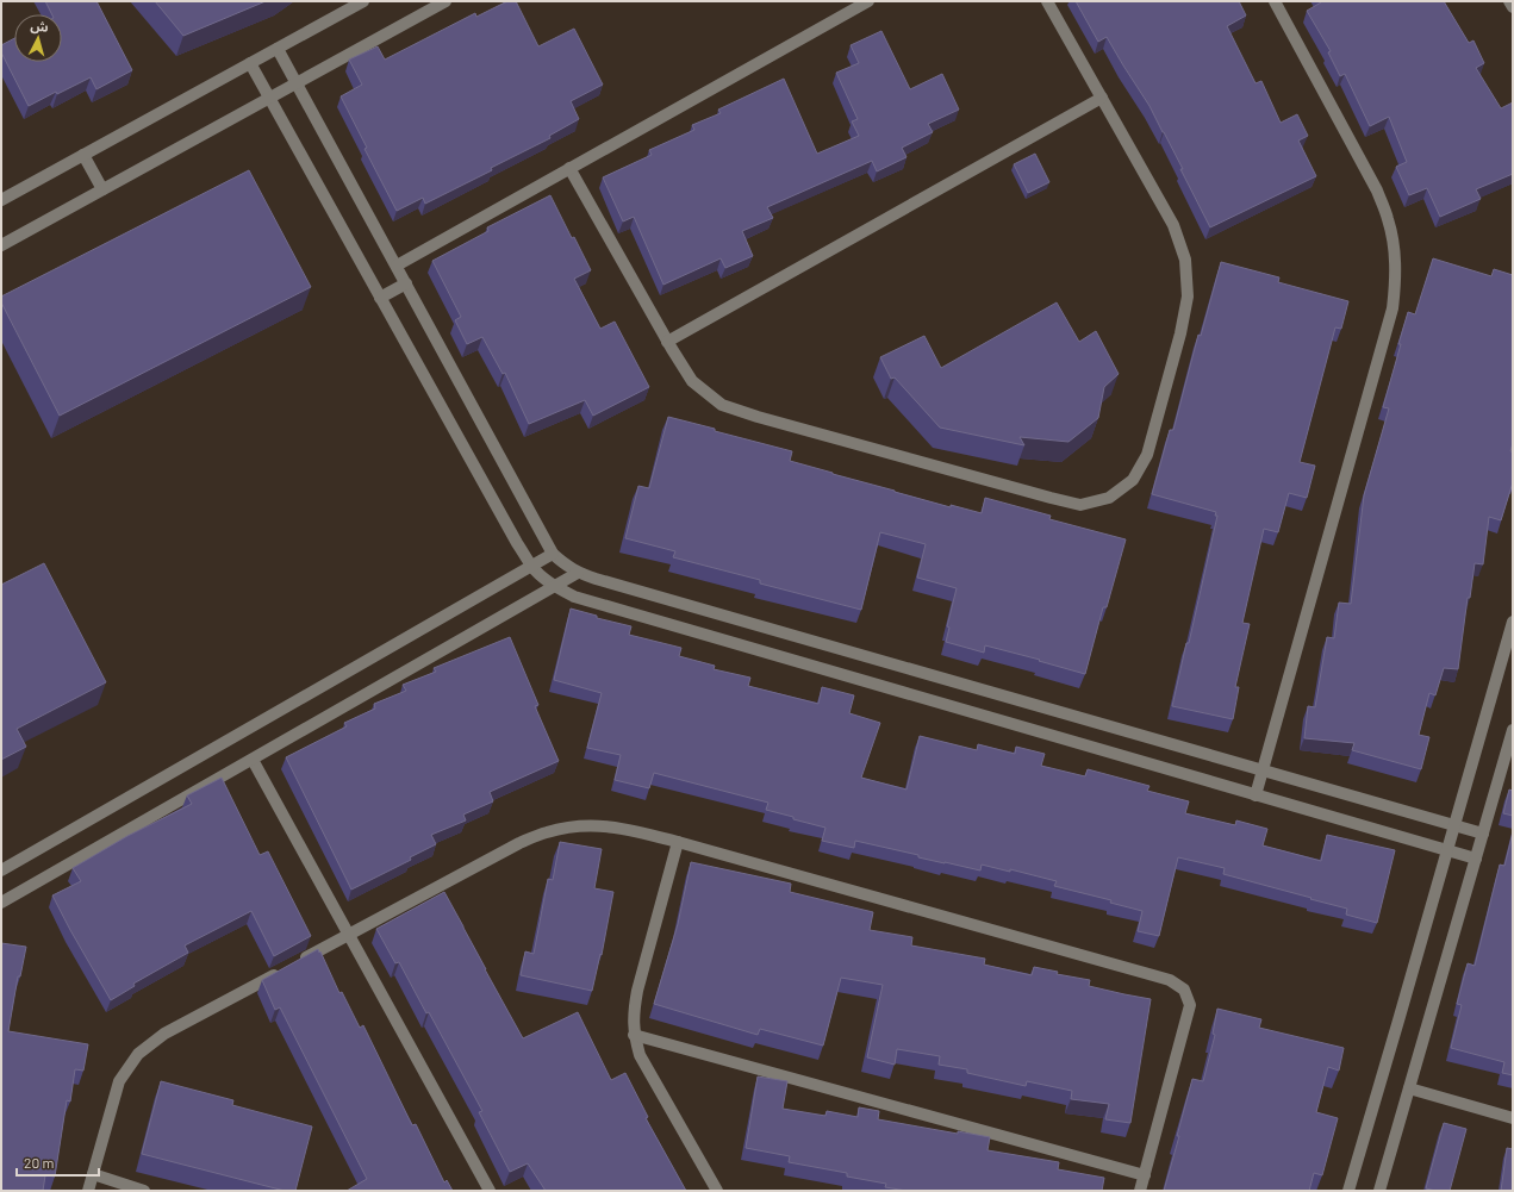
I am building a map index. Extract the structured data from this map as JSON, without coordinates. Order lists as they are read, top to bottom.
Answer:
{
  "scale_bar": "20 m",
  "north": "top"
}
